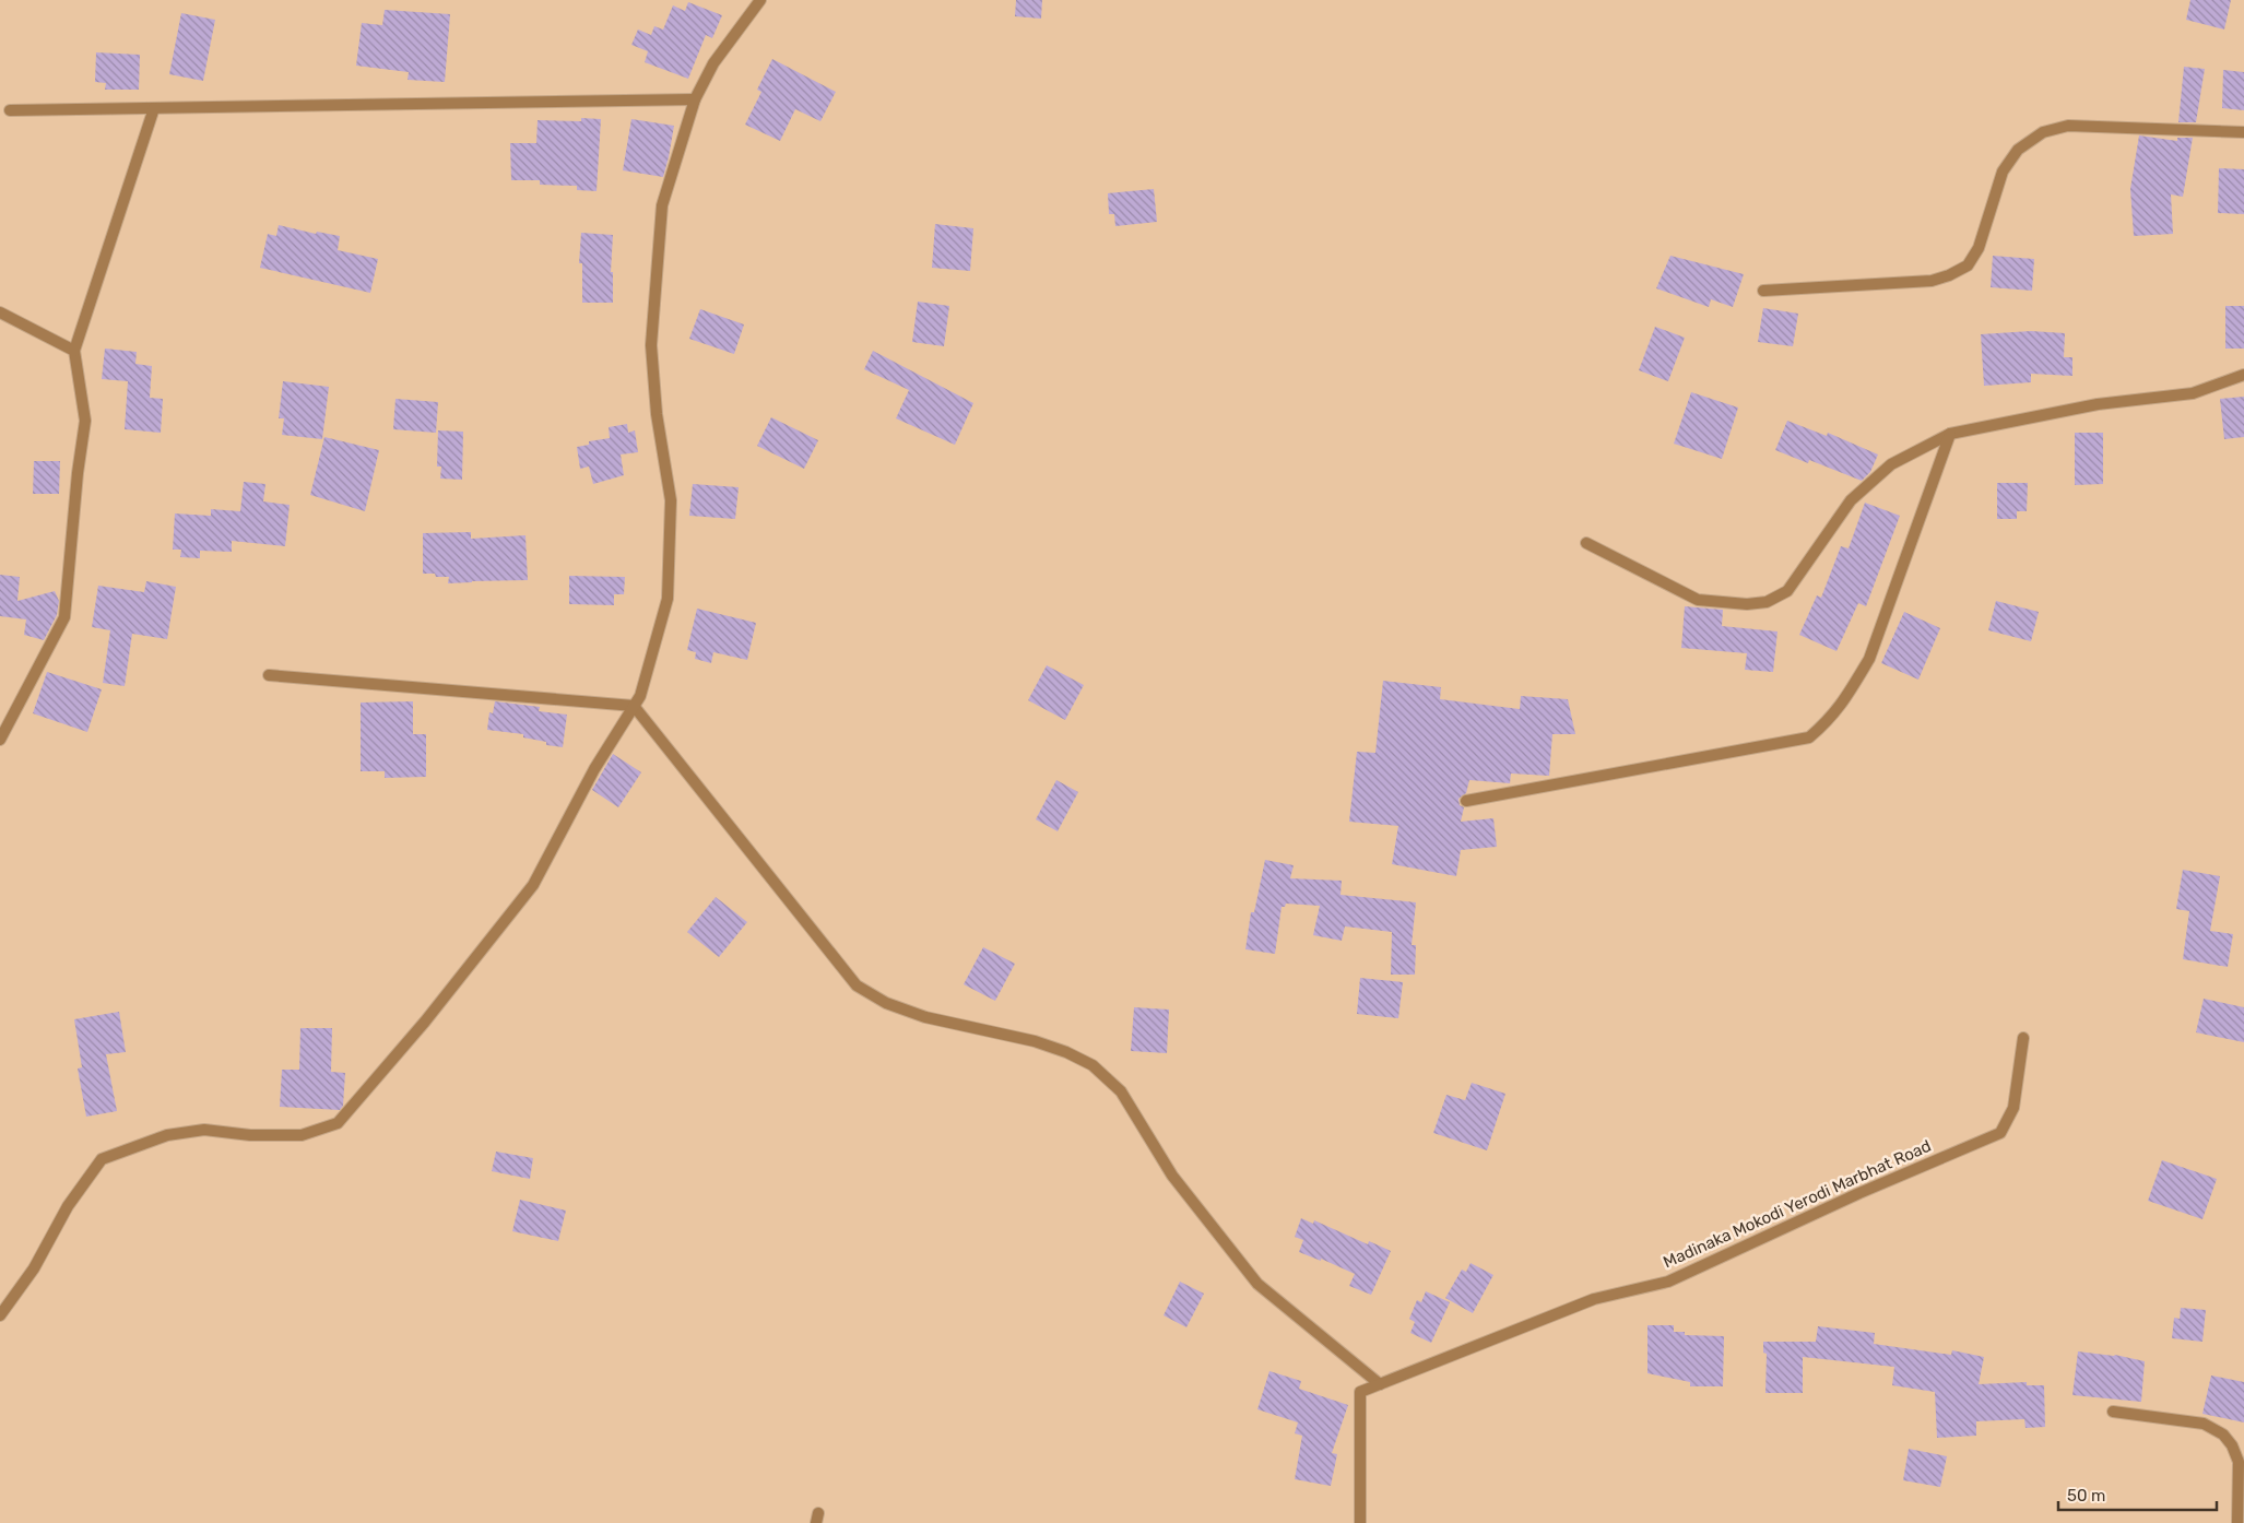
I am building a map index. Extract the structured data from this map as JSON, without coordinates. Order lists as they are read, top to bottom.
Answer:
{
  "streets": {
    "street": ["Madinaka Mokodi Yerodi Marbhat Road"]
  },
  "scale_bar": "50 m"
}
